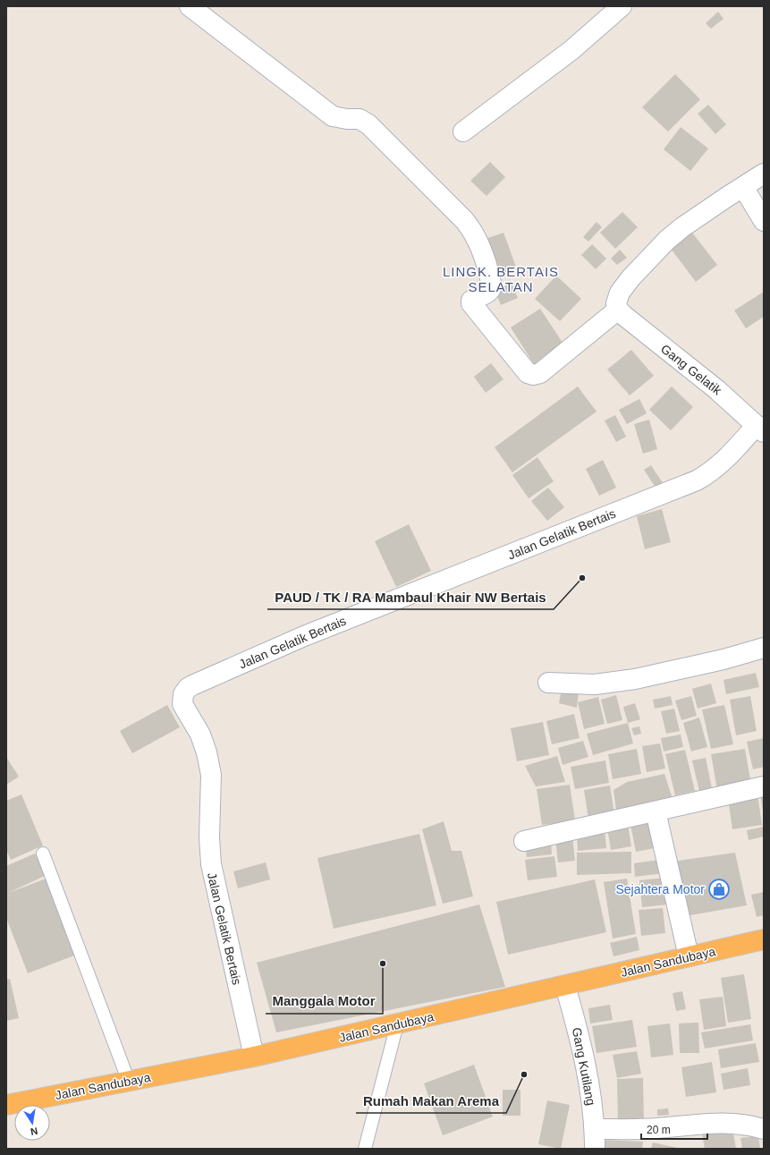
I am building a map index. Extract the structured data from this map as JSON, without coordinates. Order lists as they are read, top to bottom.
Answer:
{
  "streets": {
    "highway": ["Jalan Sandubaya"],
    "street": ["Gang Gelatik", "Jalan Gelatik Bertais", "Gang Kutilang"]
  },
  "crossings": [
    ["Gang Gelatik", "Jalan Gelatik Bertais"],
    ["Jalan Gelatik Bertais", "Jalan Sandubaya"],
    ["Jalan Sandubaya", "Gang Kutilang"]
  ],
  "districts": ["LINGK. BERTAIS SELATAN"],
  "places": {
    "other": ["PAUD / TK / RA Mambaul Khair NW Bertais", "Manggala Motor", "Rumah Makan Arema"],
    "shop": ["Sejahtera Motor"]
  },
  "scale_bar": "20 m",
  "north": "bottom"
}
